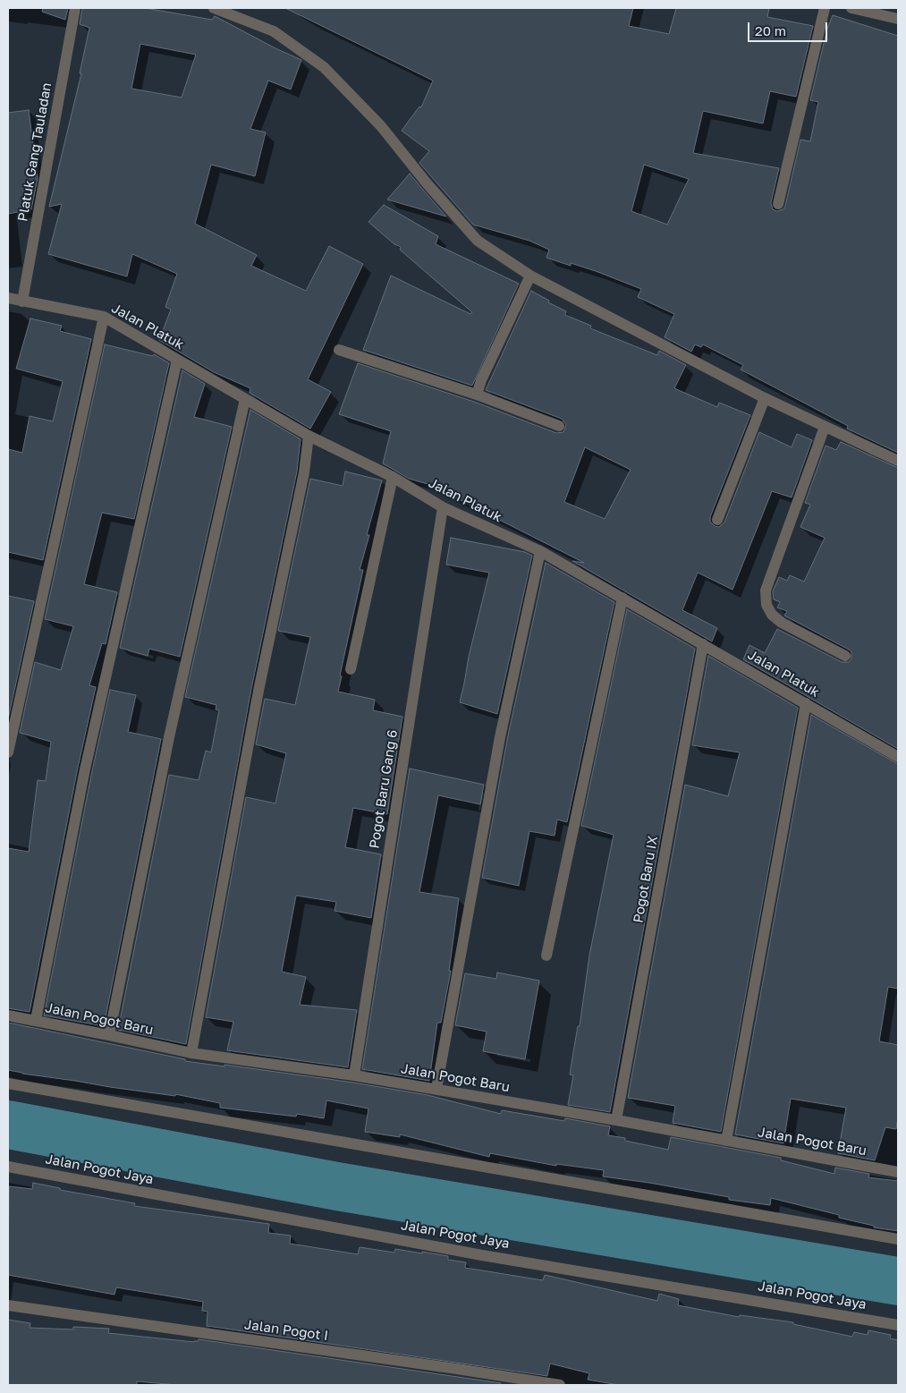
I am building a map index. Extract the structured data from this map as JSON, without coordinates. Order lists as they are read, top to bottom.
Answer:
{
  "streets": {
    "street": [
      "Platuk Gang Tauladan",
      "Jalan Platuk",
      "Pogot Baru Gang 6",
      "Pogot Baru IX",
      "Jalan Pogot Baru",
      "Jalan Pogot Jaya",
      "Jalan Pogot I"
    ]
  },
  "crossings": [
    ["Platuk Gang Tauladan", "Jalan Platuk"],
    ["Jalan Platuk", "Pogot Baru Gang 6"],
    ["Jalan Platuk", "Pogot Baru IX"],
    ["Pogot Baru Gang 6", "Jalan Pogot Baru"],
    ["Pogot Baru IX", "Jalan Pogot Baru"]
  ],
  "scale_bar": "20 m"
}
